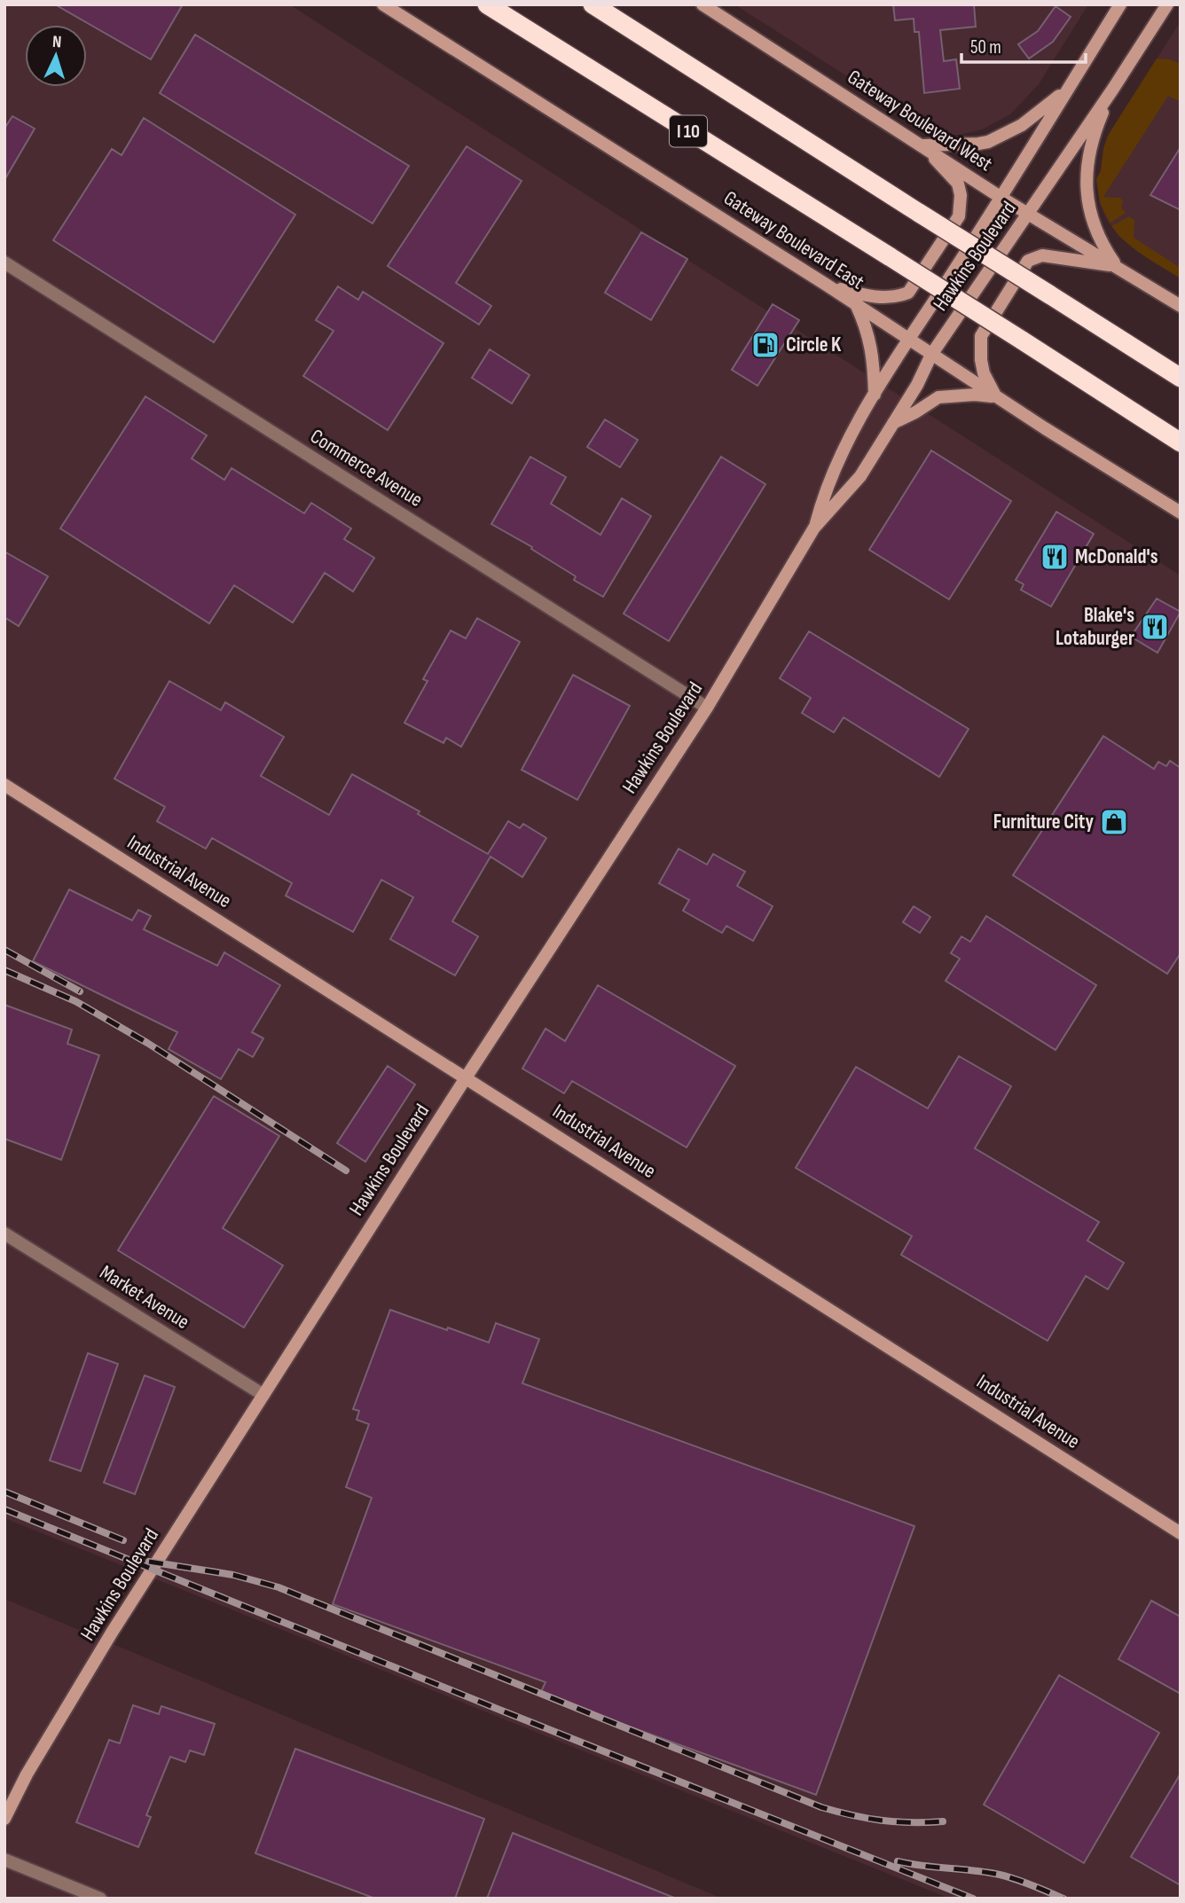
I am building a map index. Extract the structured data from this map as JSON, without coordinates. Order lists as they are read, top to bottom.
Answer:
{
  "streets": {
    "highway": ["I 10"],
    "main road": [
      "Gateway Boulevard West",
      "Gateway Boulevard East",
      "Hawkins Boulevard",
      "Industrial Avenue"
    ],
    "street": ["Commerce Avenue", "Market Avenue"]
  },
  "crossings": [
    ["Gateway Boulevard West", "Hawkins Boulevard"],
    ["Gateway Boulevard East", "Hawkins Boulevard"],
    ["Hawkins Boulevard", "Commerce Avenue"],
    ["Hawkins Boulevard", "Industrial Avenue"],
    ["Hawkins Boulevard", "Market Avenue"]
  ],
  "places": {
    "fuel station": ["Circle K"],
    "restaurant": ["McDonald's", "Blake's Lotaburger"],
    "shop": ["Furniture City"]
  },
  "scale_bar": "50 m",
  "north": "top"
}
